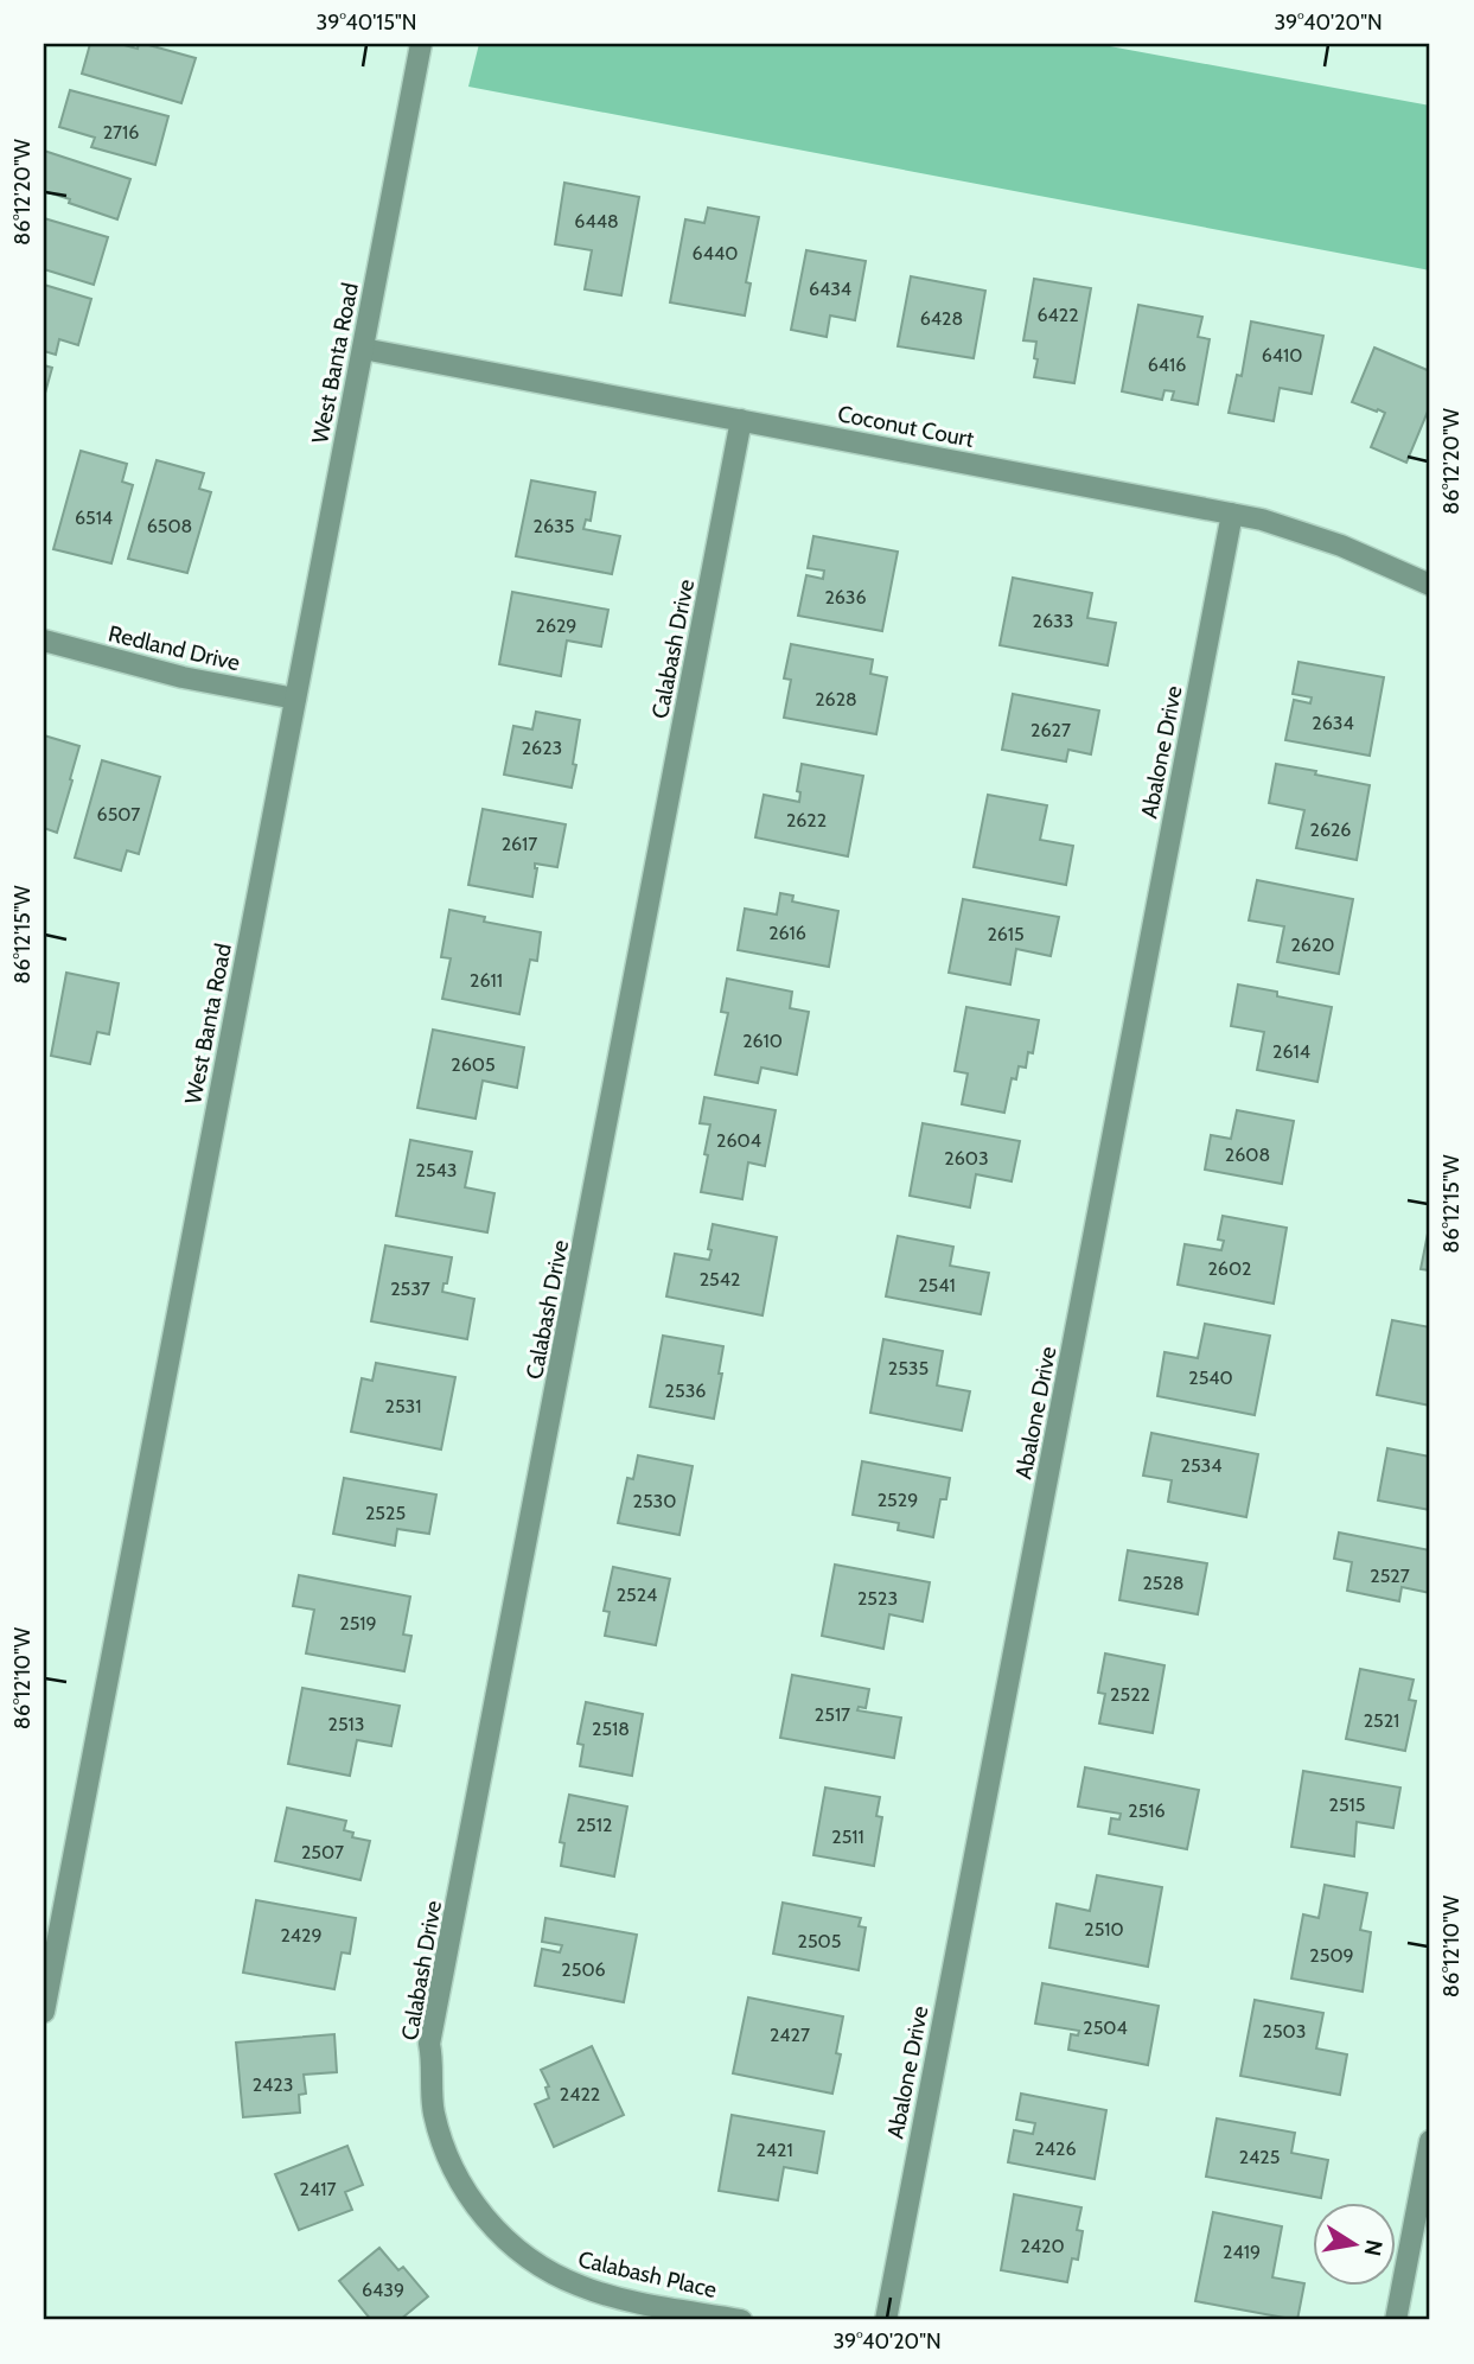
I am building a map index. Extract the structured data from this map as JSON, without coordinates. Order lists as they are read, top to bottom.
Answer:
{
  "streets": {
    "street": [
      "West Banta Road",
      "Coconut Court",
      "Redland Drive",
      "Calabash Drive",
      "Abalone Drive",
      "Calabash Place"
    ]
  },
  "crossings": [
    ["West Banta Road", "Coconut Court"],
    ["West Banta Road", "Redland Drive"],
    ["Coconut Court", "Calabash Drive"],
    ["Coconut Court", "Abalone Drive"],
    ["Calabash Drive", "Calabash Place"]
  ],
  "house_numbers": [
    "2716",
    "6448",
    "6440",
    "6434",
    "6422",
    "6428",
    "6410",
    "6416",
    "6514",
    "6508",
    "2635",
    "2636",
    "2633",
    "2629",
    "2628",
    "2634",
    "2627",
    "2623",
    "6507",
    "2622",
    "2626",
    "2617",
    "2616",
    "2615",
    "2620",
    "2611",
    "2610",
    "2614",
    "2605",
    "2604",
    "2608",
    "2603",
    "2543",
    "2602",
    "2542",
    "2541",
    "2537",
    "2535",
    "2540",
    "2536",
    "2531",
    "2534",
    "2529",
    "2530",
    "2525",
    "2527",
    "2528",
    "2524",
    "2523",
    "2519",
    "2522",
    "2517",
    "2521",
    "2513",
    "2518",
    "2515",
    "2516",
    "2512",
    "2511",
    "2507",
    "2510",
    "2429",
    "2505",
    "2509",
    "2506",
    "2504",
    "2503",
    "2427",
    "2423",
    "2422",
    "2426",
    "2421",
    "2425",
    "2417",
    "2420",
    "2419",
    "6439"
  ],
  "north": "right",
  "coordinates": [
    "39°40'15\"N",
    "39°40'20\"N",
    "86°12'20\"W",
    "86°12'15\"W",
    "86°12'10\"W"
  ]
}
